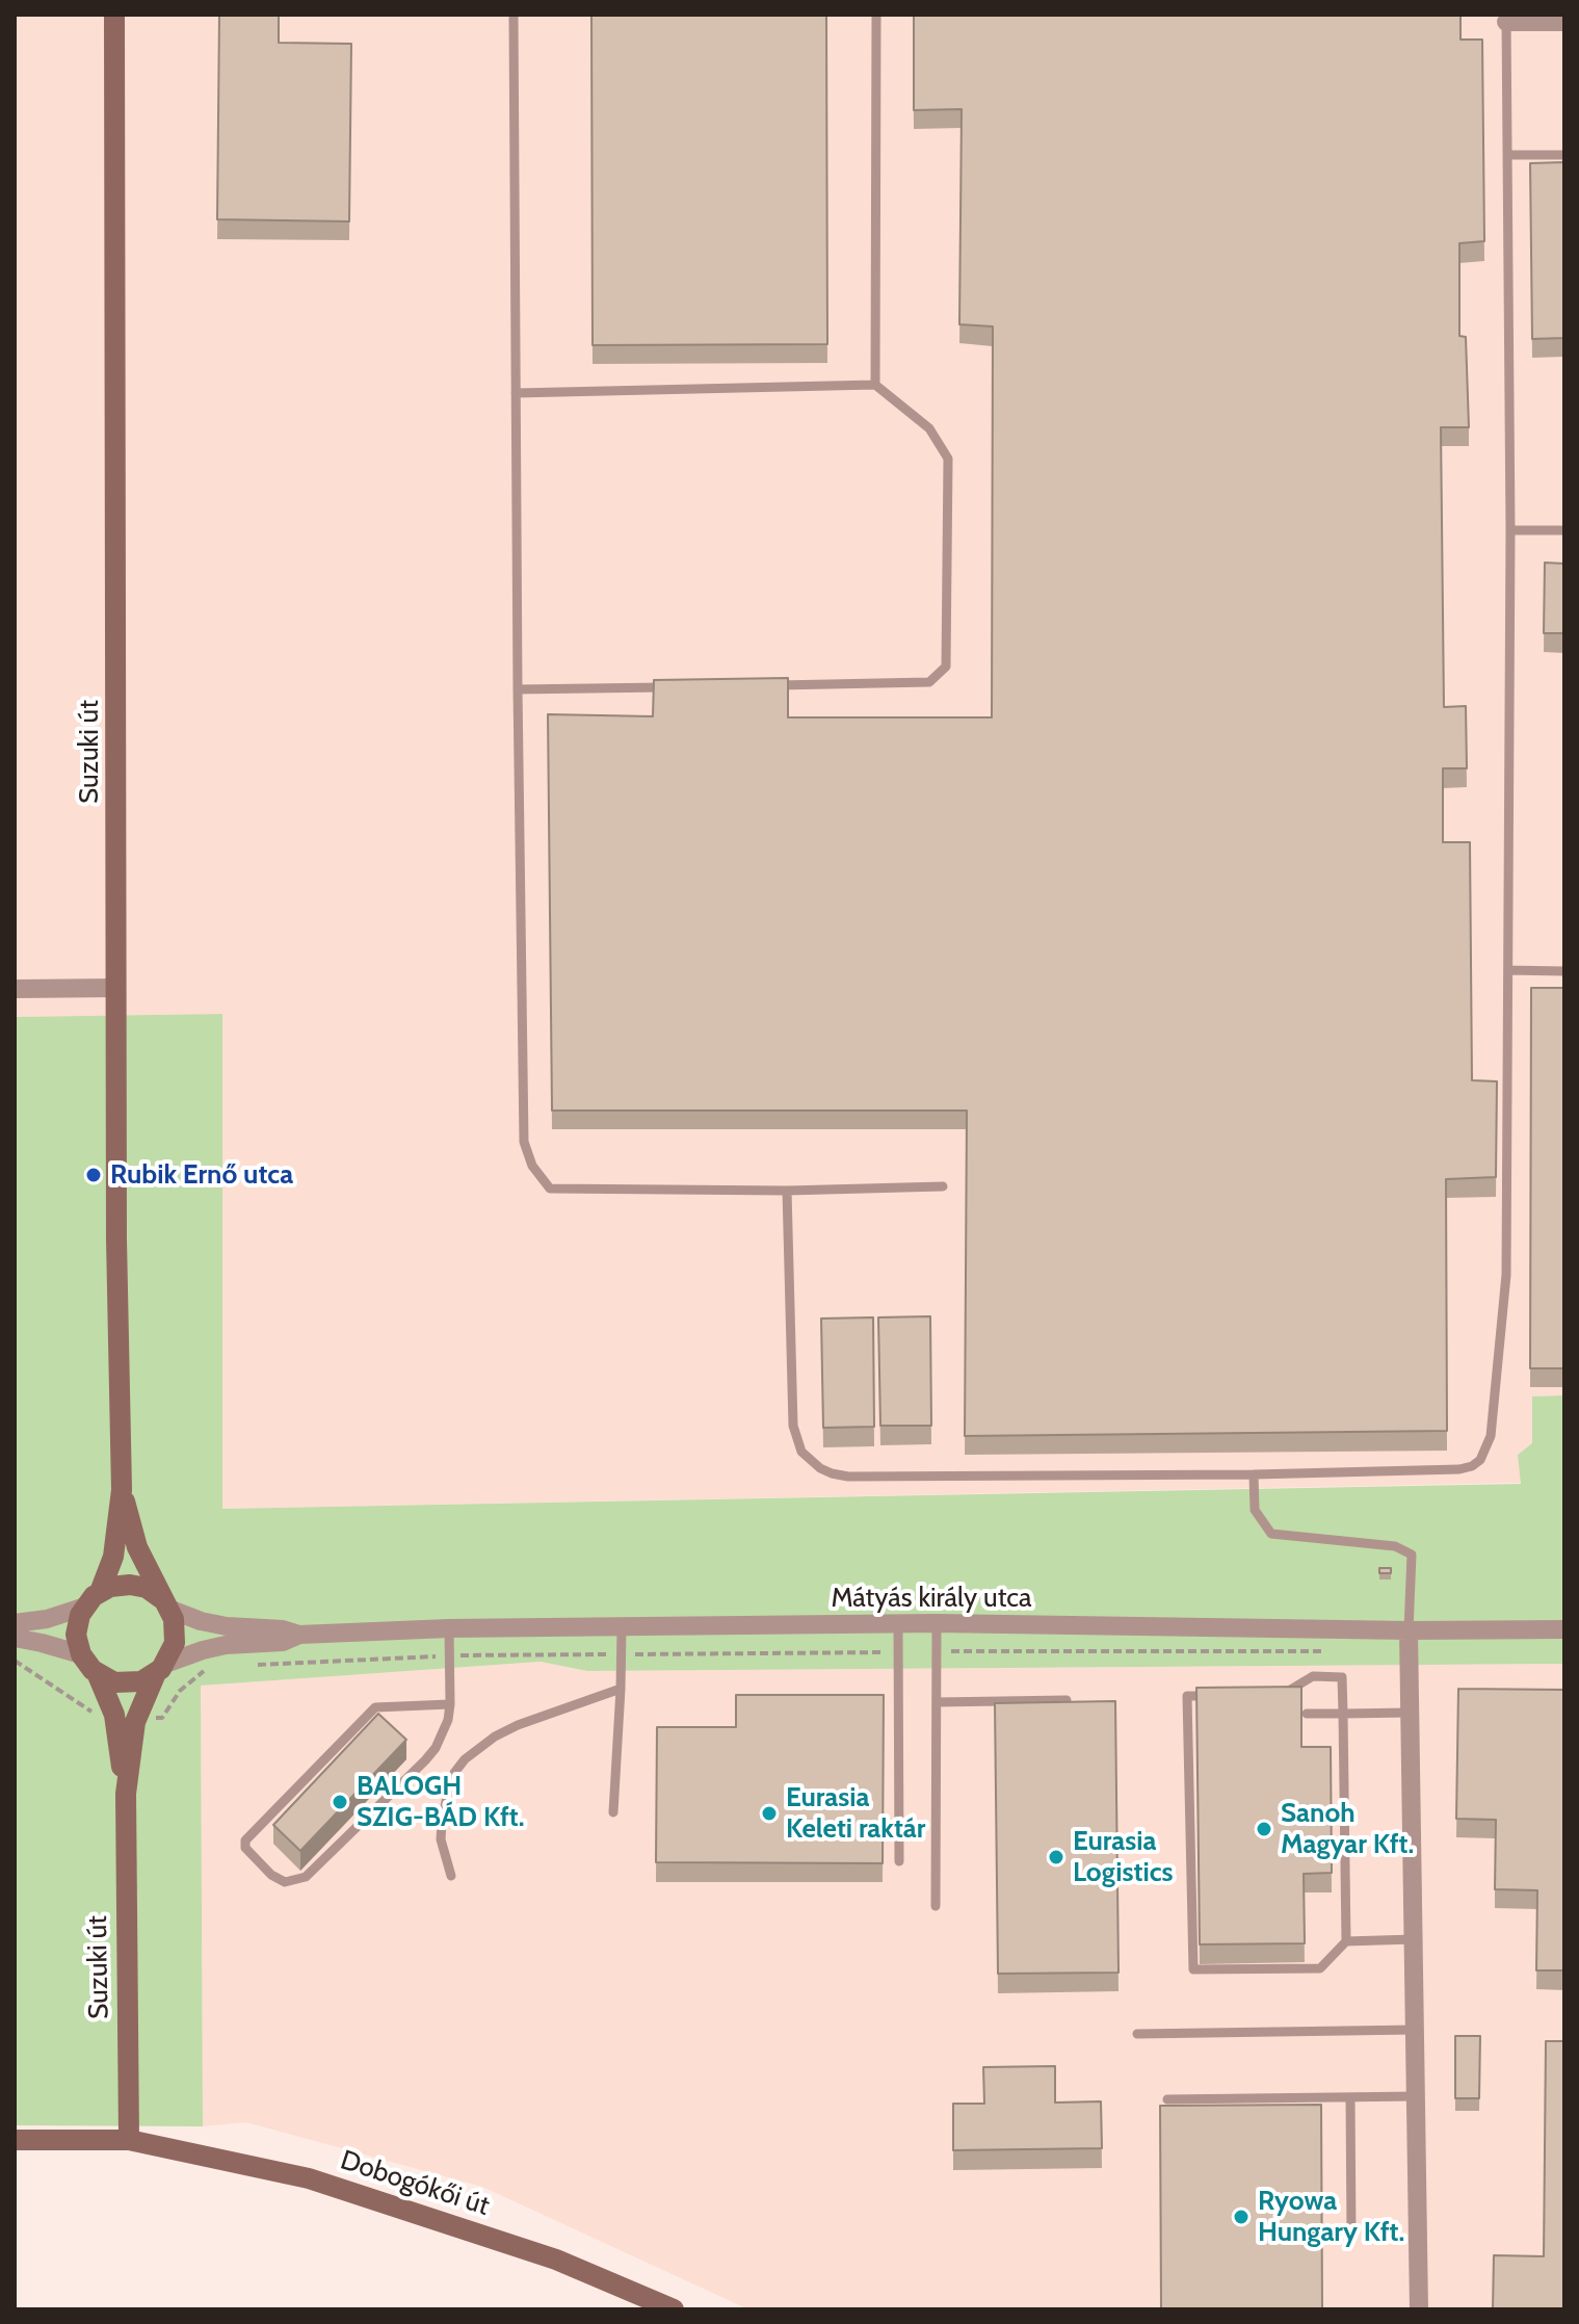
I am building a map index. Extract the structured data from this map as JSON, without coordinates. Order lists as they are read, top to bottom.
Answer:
{
  "streets": {
    "main road": ["Suzuki út", "Dobogókői út"],
    "street": ["Mátyás király utca"]
  },
  "crossings": [
    ["Suzuki út", "Dobogókői út"]
  ],
  "places": [
    "Rubik Ernő utca",
    "BALOGH SZIG-BÁD Kft.",
    "Eurasia Keleti raktár",
    "Sanoh Magyar Kft.",
    "Eurasia Logistics",
    "Ryowa Hungary Kft."
  ]
}
